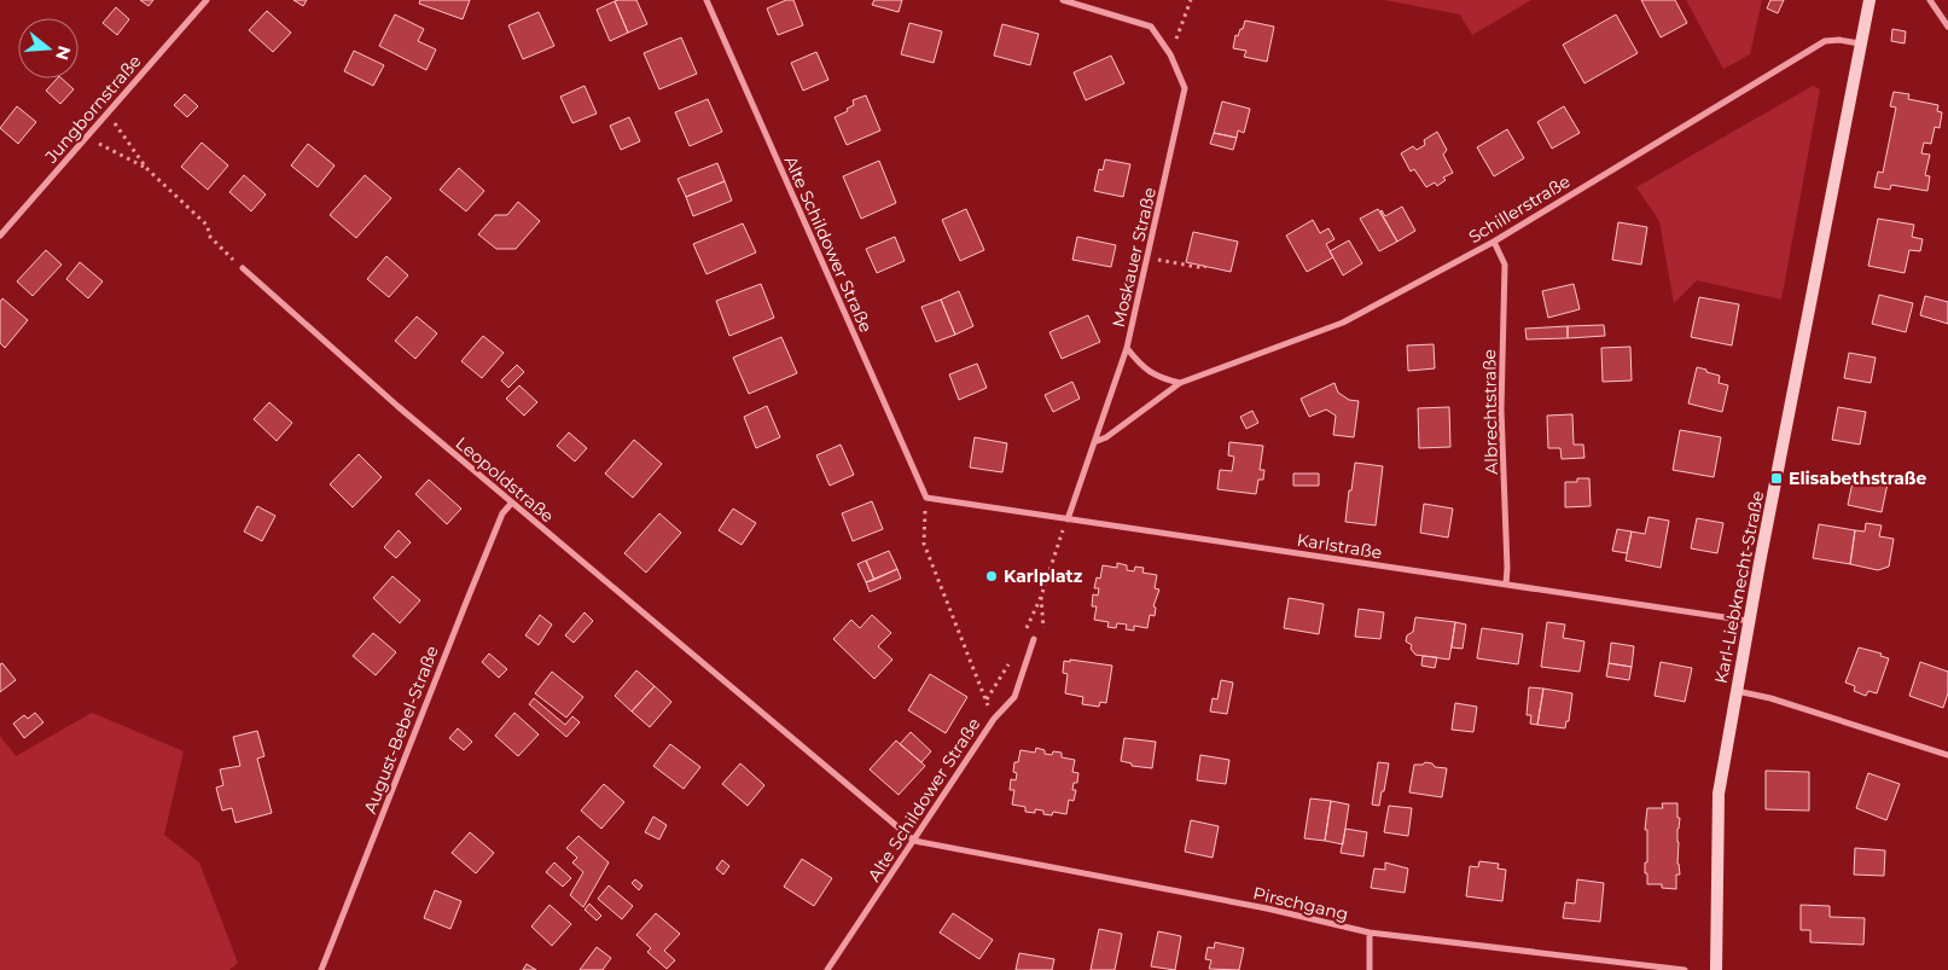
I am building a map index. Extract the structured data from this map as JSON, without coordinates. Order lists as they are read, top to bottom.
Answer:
{
  "streets": {
    "street": [
      "Jungbornstraße",
      "Schillerstraße",
      "Alte Schildower Straße",
      "Moskauer Straße",
      "Albrechtstraße",
      "Leopoldstraße",
      "Karlstraße",
      "Karl-Liebknecht-Straße",
      "August-Bebel-Straße",
      "Pirschgang"
    ]
  },
  "crossings": [
    ["Schillerstraße", "Moskauer Straße"],
    ["Schillerstraße", "Albrechtstraße"],
    ["Schillerstraße", "Karl-Liebknecht-Straße"],
    ["Alte Schildower Straße", "Leopoldstraße"],
    ["Alte Schildower Straße", "Karlstraße"],
    ["Alte Schildower Straße", "Pirschgang"],
    ["Moskauer Straße", "Karlstraße"],
    ["Albrechtstraße", "Karlstraße"],
    ["Leopoldstraße", "August-Bebel-Straße"],
    ["Leopoldstraße", "Pirschgang"],
    ["Karlstraße", "Karl-Liebknecht-Straße"]
  ],
  "places": {
    "transit": ["Elisabethstraße"],
    "other": ["Karlplatz"]
  },
  "north": "right"
}
